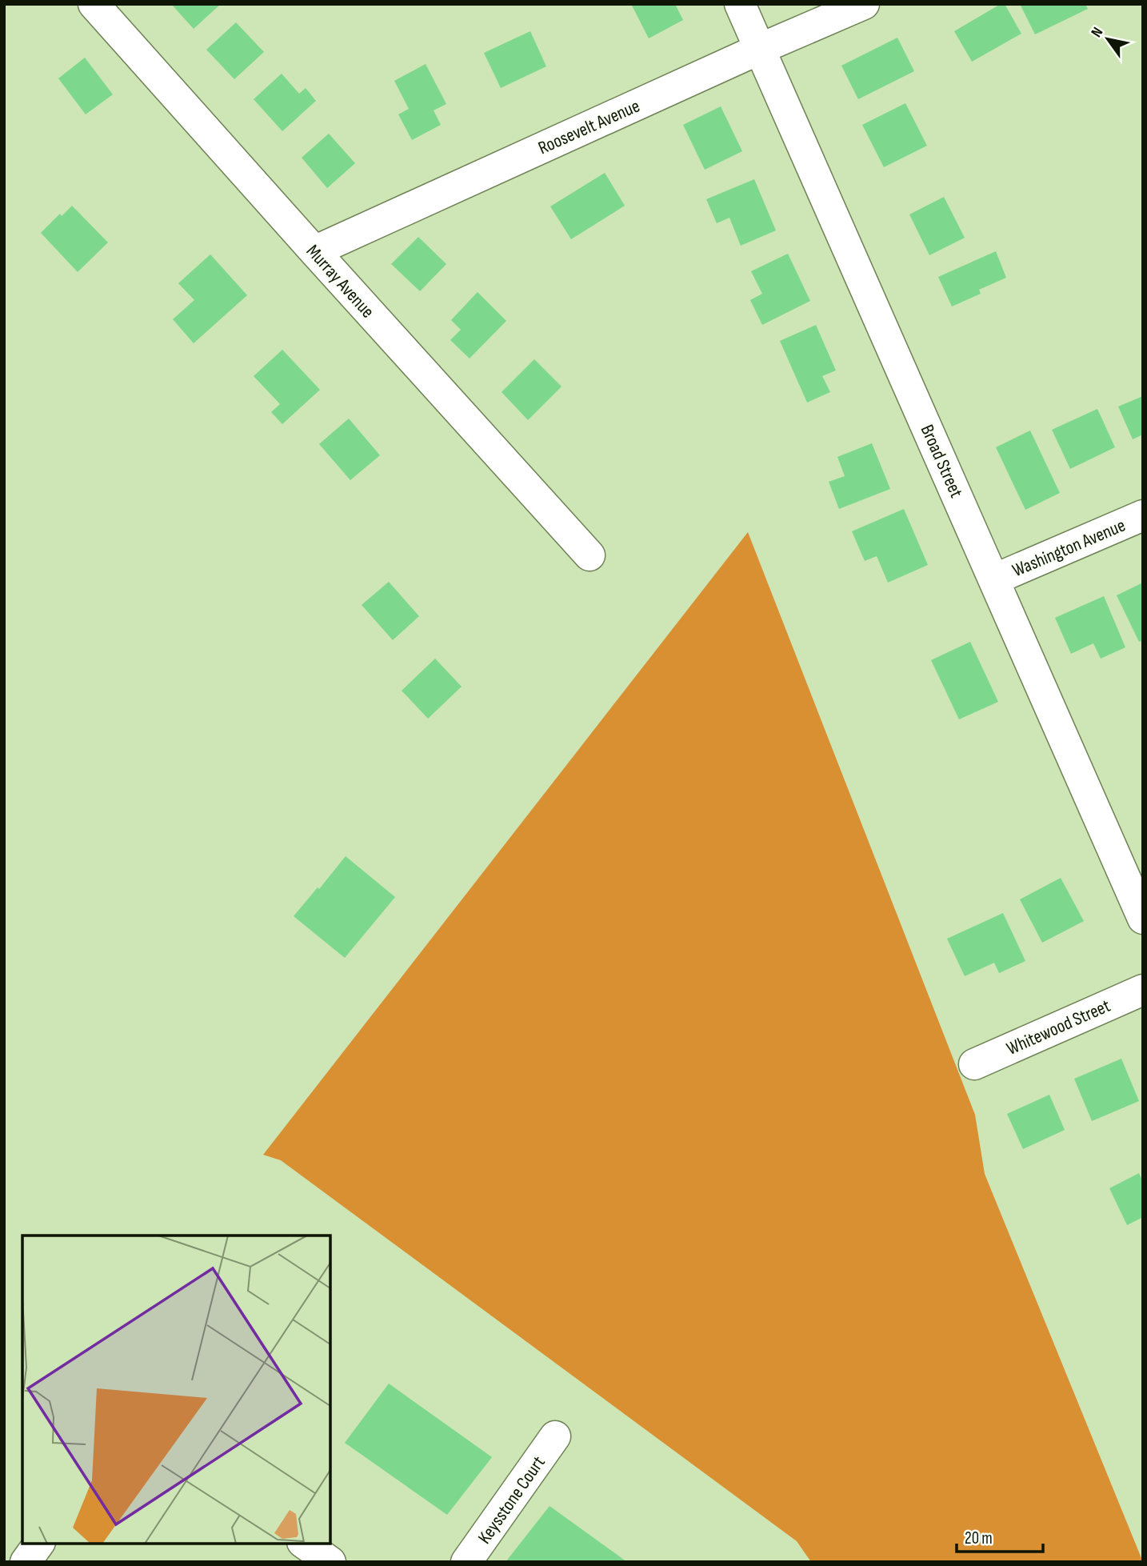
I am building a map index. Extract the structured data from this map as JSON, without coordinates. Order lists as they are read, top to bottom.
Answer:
{
  "streets": {
    "street": [
      "Roosevelt Avenue",
      "Murray Avenue",
      "Broad Street",
      "Washington Avenue",
      "Whitewood Street",
      "Keysstone Court"
    ]
  },
  "crossings": [
    ["Roosevelt Avenue", "Murray Avenue"],
    ["Roosevelt Avenue", "Broad Street"],
    ["Broad Street", "Washington Avenue"]
  ],
  "scale_bar": "20 m",
  "north": "top left"
}
